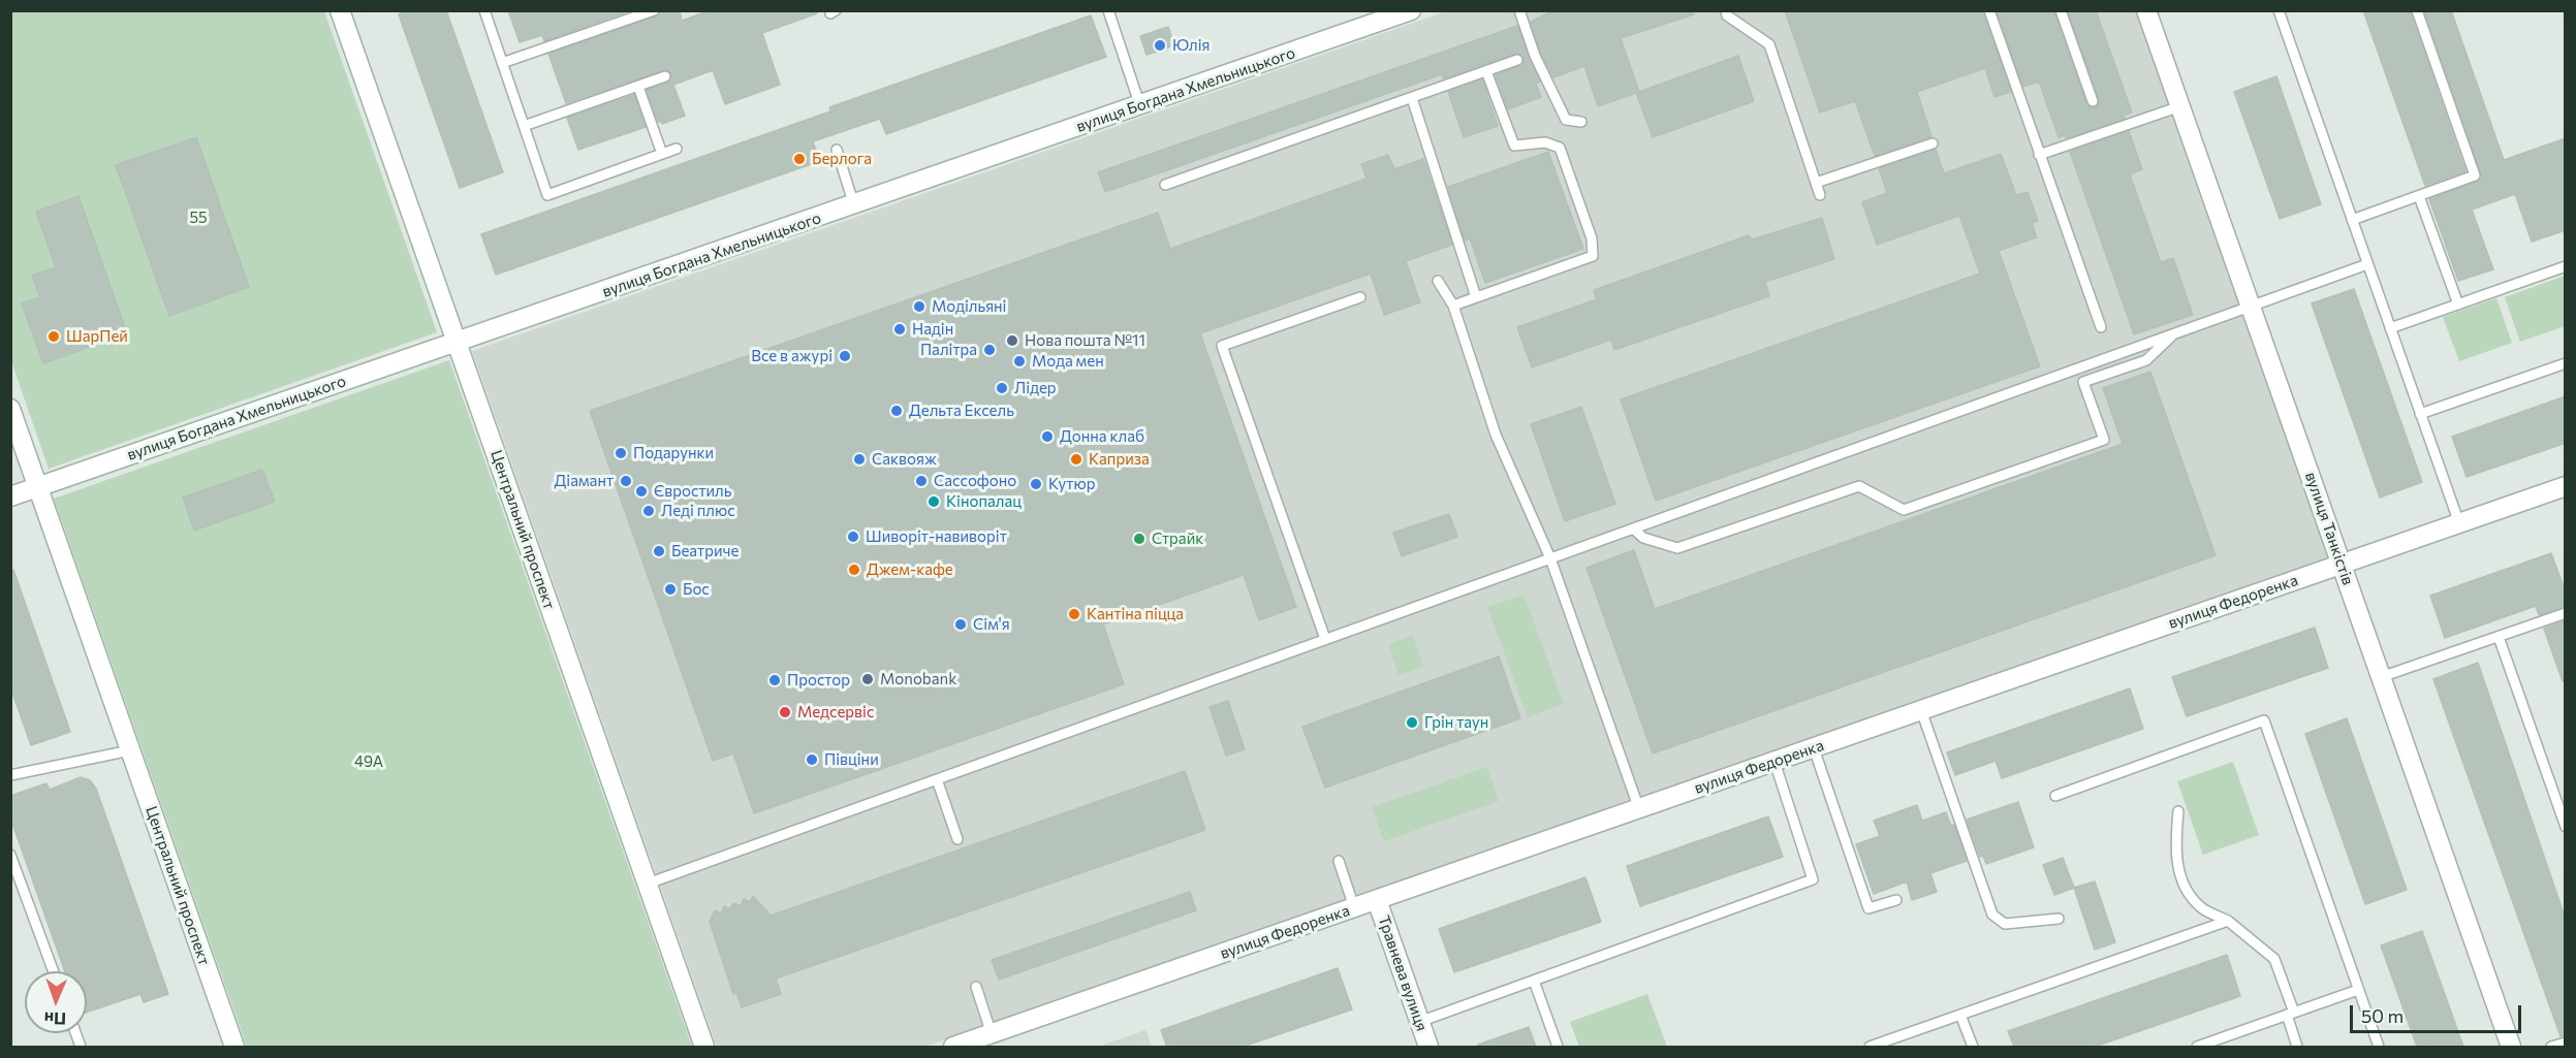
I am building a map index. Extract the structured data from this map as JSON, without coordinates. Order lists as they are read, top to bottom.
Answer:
{
  "streets": {
    "street": [
      "вулиця Богдана Хмельницького",
      "вулиця Танкістів",
      "Центральний проспект",
      "вулиця Федоренка",
      "Травнева вулиця"
    ]
  },
  "crossings": [
    ["вулиця Богдана Хмельницького", "Центральний проспект"],
    ["вулиця Танкістів", "вулиця Федоренка"],
    ["вулиця Федоренка", "Травнева вулиця"]
  ],
  "parks": ["55", "49А"],
  "places": [
    "Юлія",
    "Берлога",
    "Модільяні",
    "Надін",
    "ШарПей",
    "Нова пошта №11",
    "Палітра",
    "Все в ажурі",
    "Мода мен",
    "Лідер",
    "Дельта Ексель",
    "Донна клаб",
    "Подарунки",
    "Саквояж",
    "Каприза",
    "Діамант",
    "Сассофоно",
    "Кутюр",
    "Євростиль",
    "Кінопалац",
    "Леді плюс",
    "Шиворіт-навиворіт",
    "Страйк",
    "Беатриче",
    "Джем-кафе",
    "Бос",
    "Кантіна піцца",
    "Сім'я",
    "Monobank",
    "Простор",
    "Медсервіс",
    "Грін таун",
    "Півціни"
  ],
  "scale_bar": "50 m",
  "north": "bottom"
}
